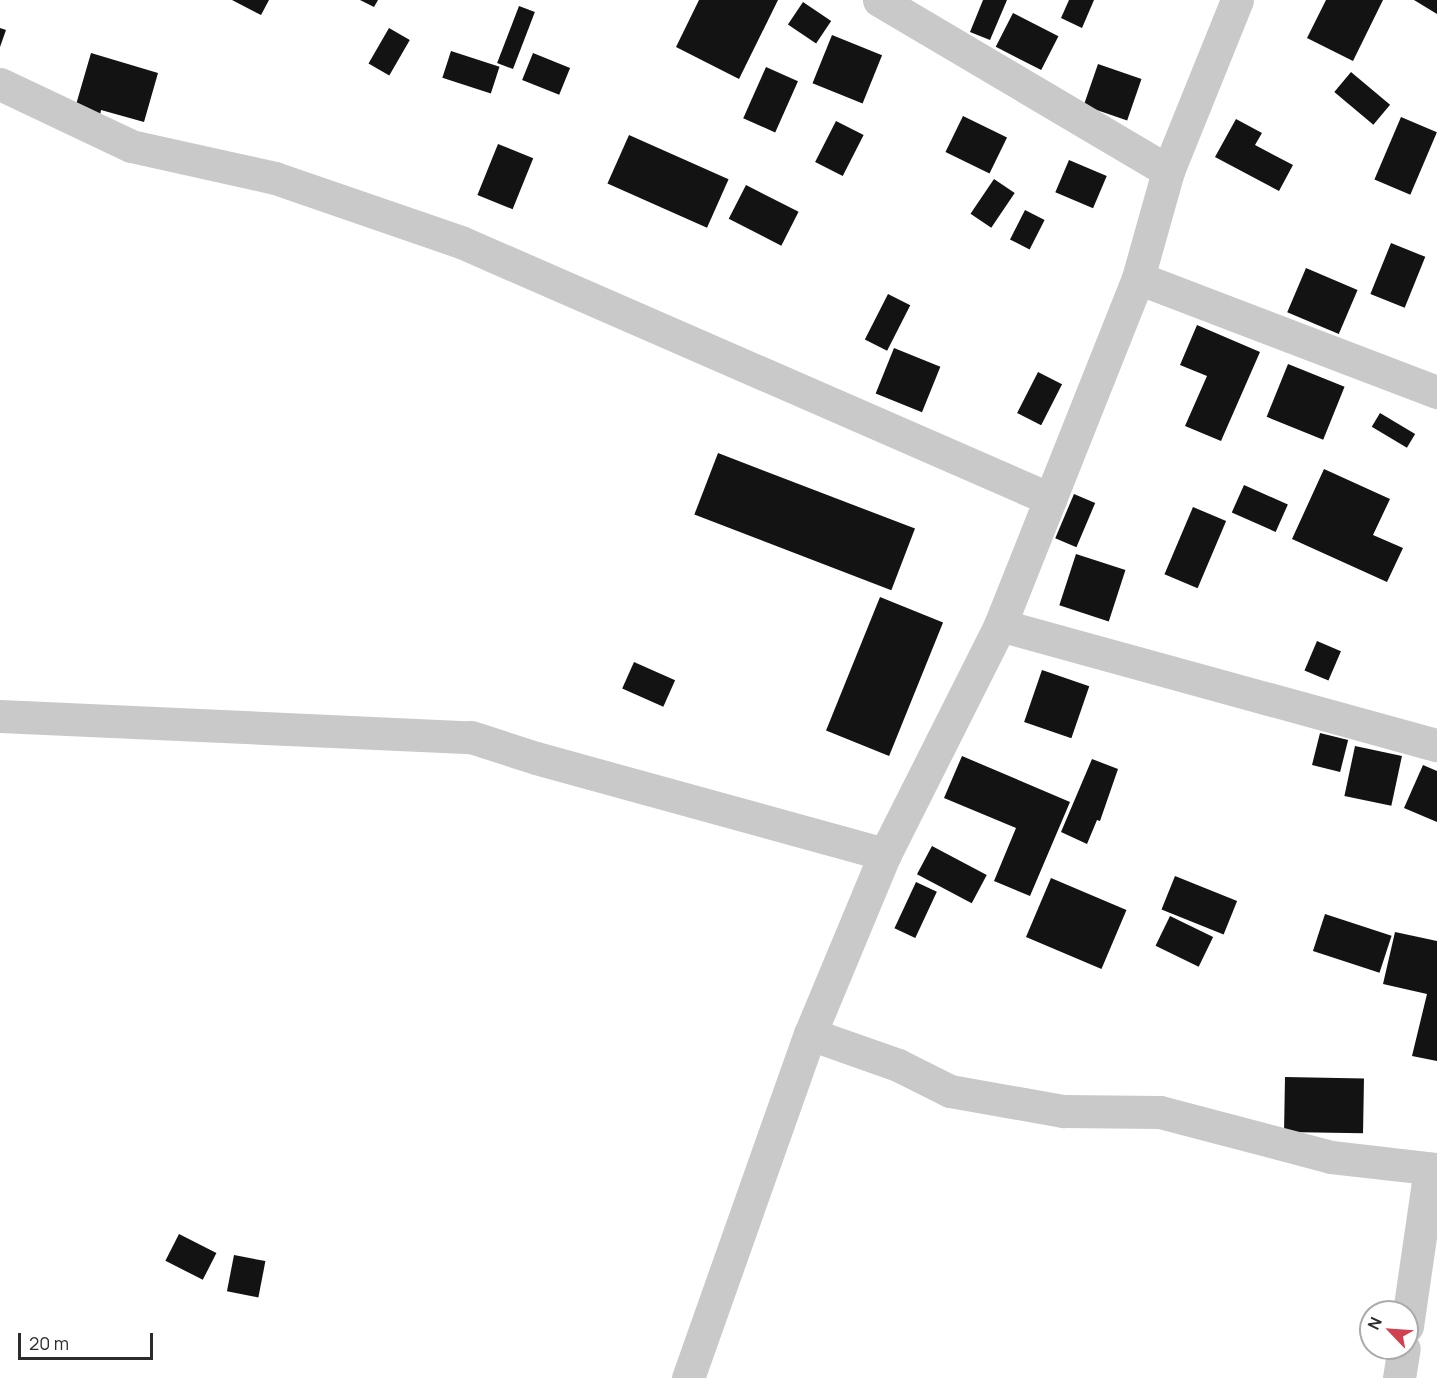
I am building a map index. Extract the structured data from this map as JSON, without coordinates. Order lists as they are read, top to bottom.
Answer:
{
  "scale_bar": "20 m",
  "north": "top left"
}
